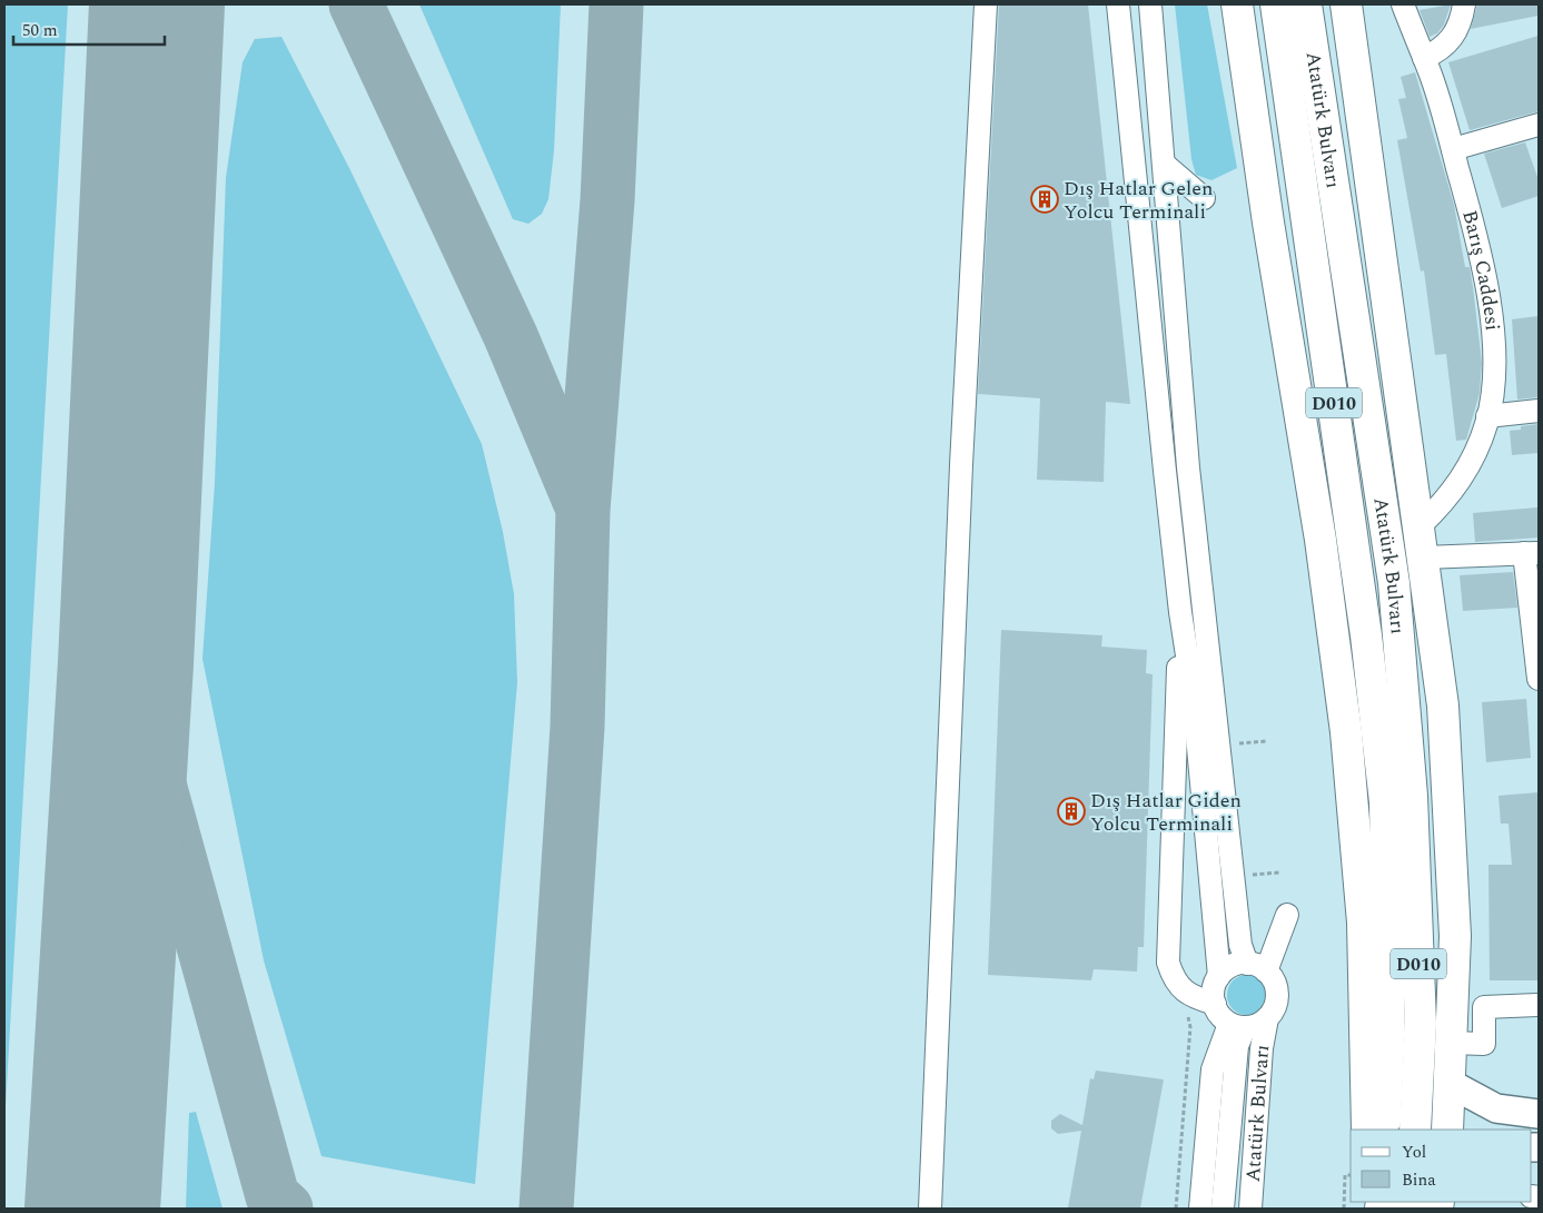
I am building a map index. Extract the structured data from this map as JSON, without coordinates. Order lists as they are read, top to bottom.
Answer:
{
  "streets": {
    "highway": ["Atatürk Bulvarı", "D010"],
    "street": ["Barış Caddesi"]
  },
  "places": {
    "building": ["Dış Hatlar Gelen Yolcu Terminali", "Dış Hatlar Giden Yolcu Terminali"]
  },
  "legend": ["Yol", "Bina"],
  "scale_bar": "50 m"
}
